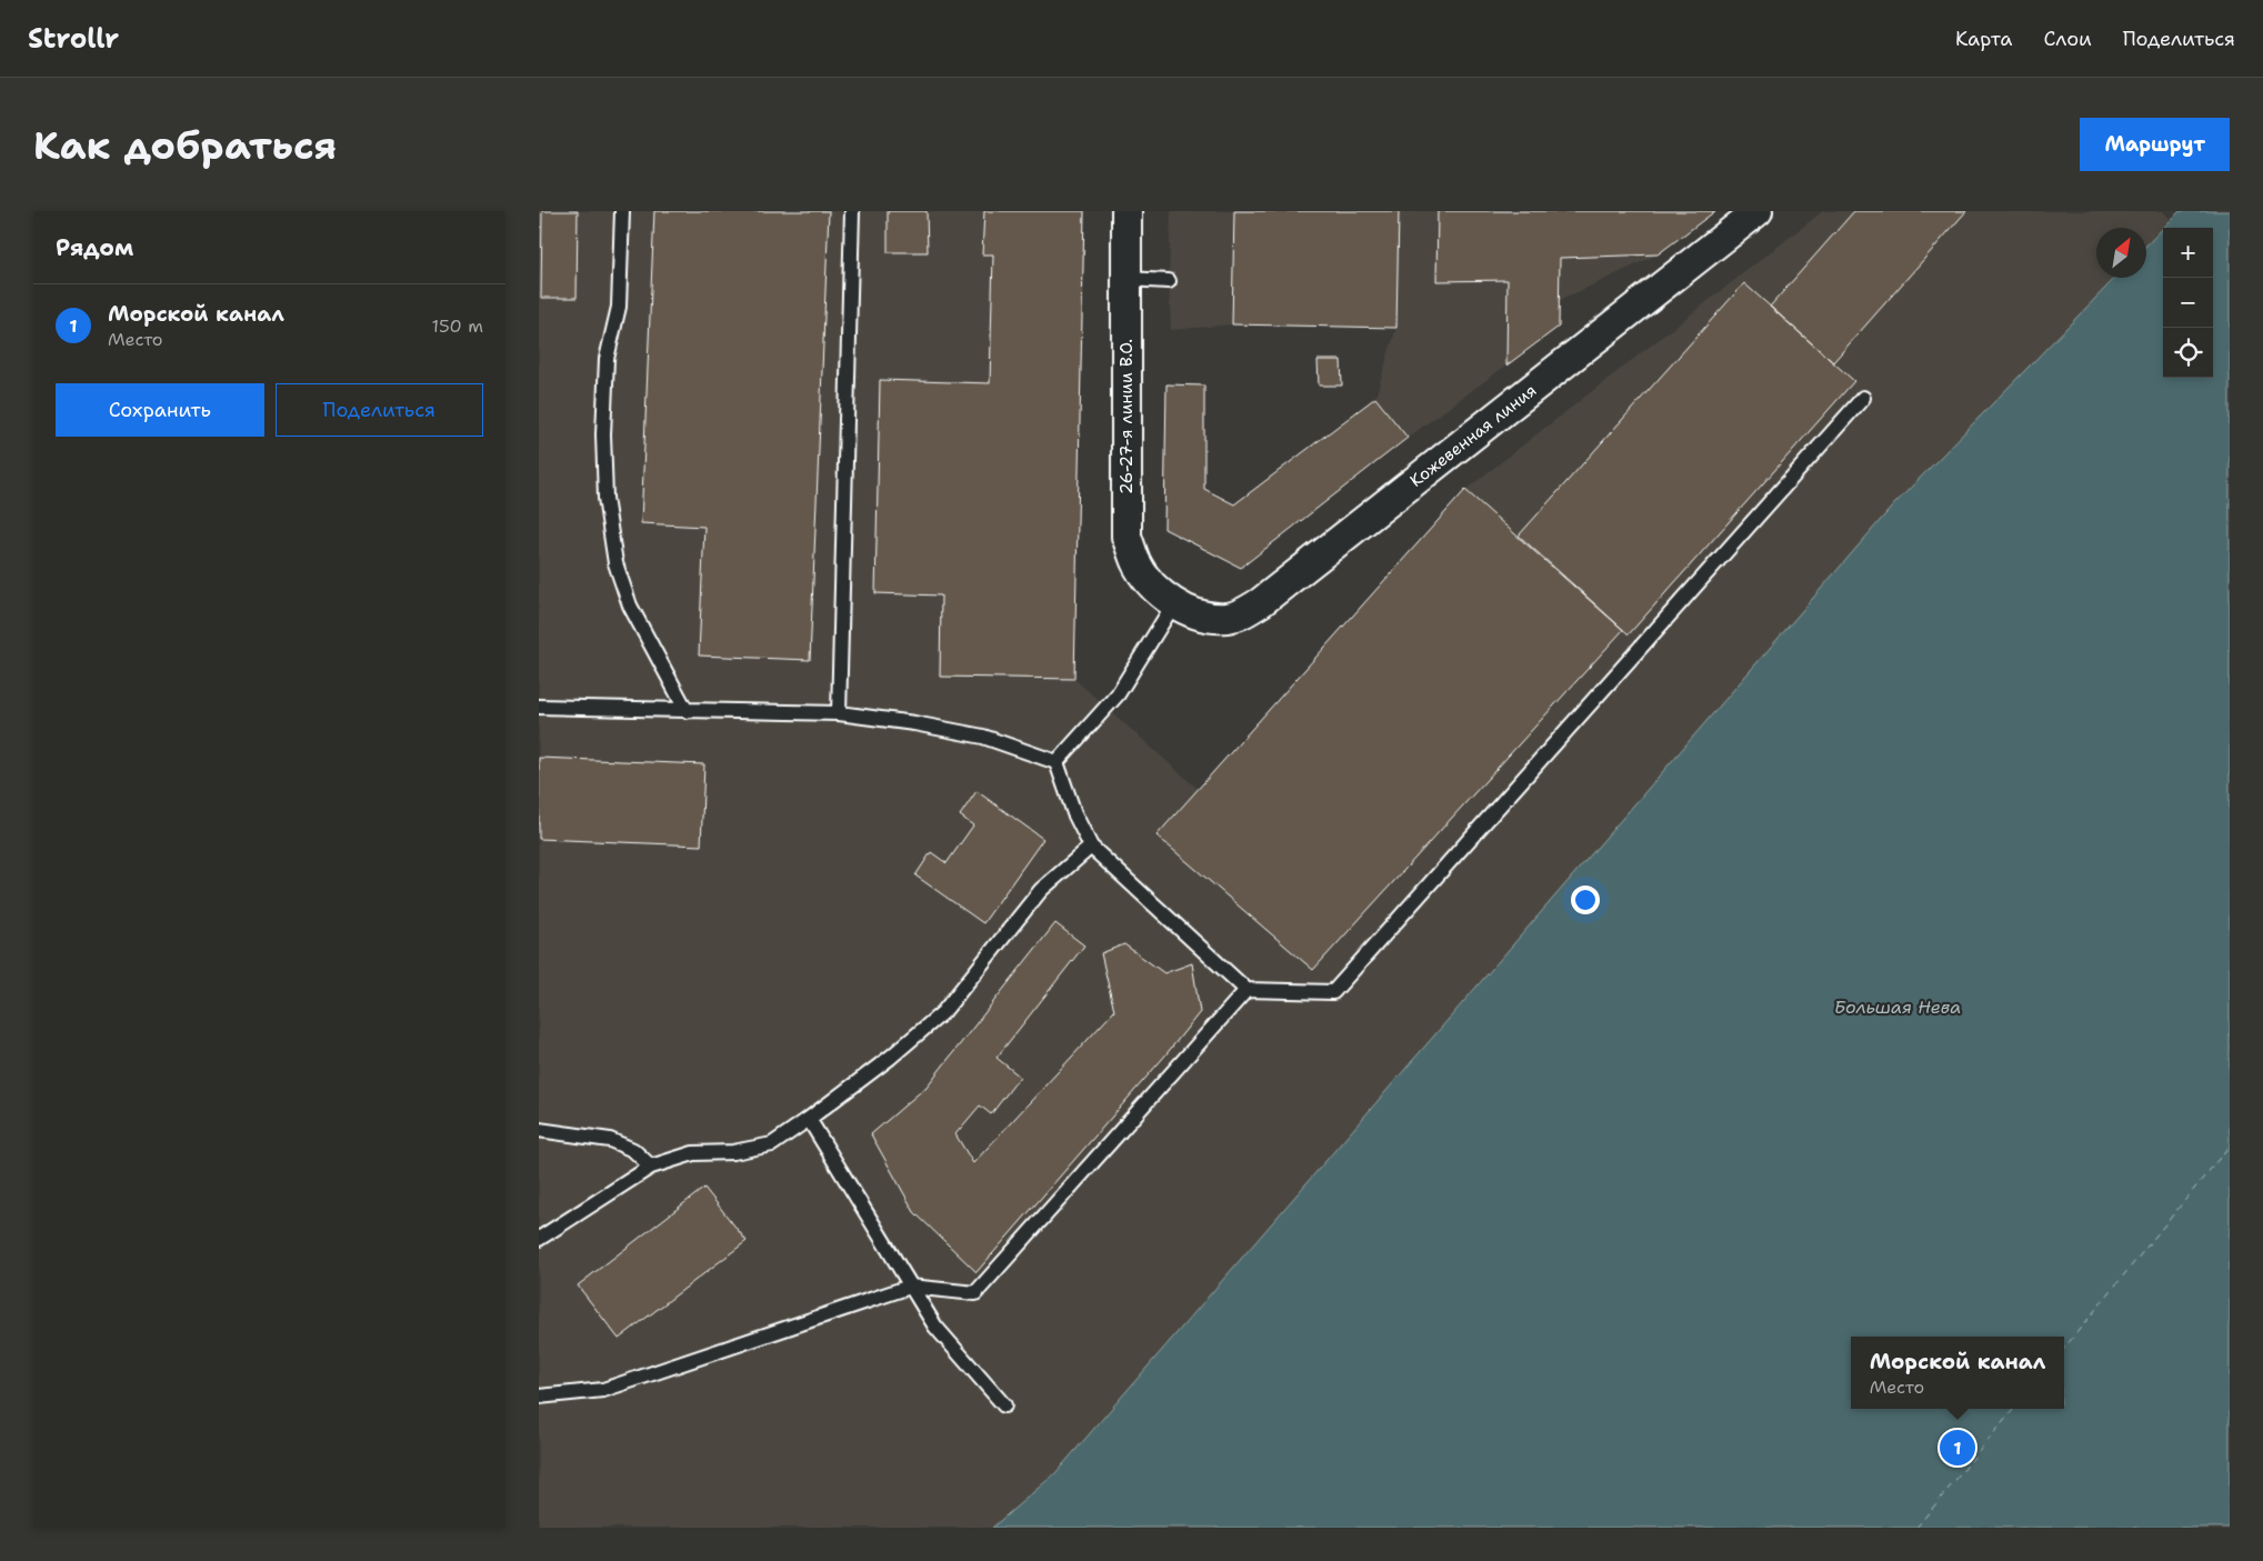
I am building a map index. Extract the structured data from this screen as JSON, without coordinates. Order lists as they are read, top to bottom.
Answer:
{
  "streets": {
    "street": ["26-27-я линии В.О.", "Кожевенная линия"]
  },
  "crossings": [
    ["26-27-я линии В.О.", "Кожевенная линия"]
  ],
  "water": ["Большая Нева"],
  "north": "top right",
  "page": {
    "header": "Strollr",
    "nav": ["Карта", "Слои", "Поделиться"],
    "buttons": [
      "Маршрут",
      ["Сохранить", "Поделиться"]
    ],
    "title": "Как добраться",
    "heading": "Рядом",
    "map_buttons": ["+", "−"],
    "list": [
      {
        "mark": "1",
        "name": "Морской канал",
        "note": "Место",
        "value": "150 m"
      }
    ],
    "popup": ["Морской канал", "Место"],
    "pins": "1"
  }
}
